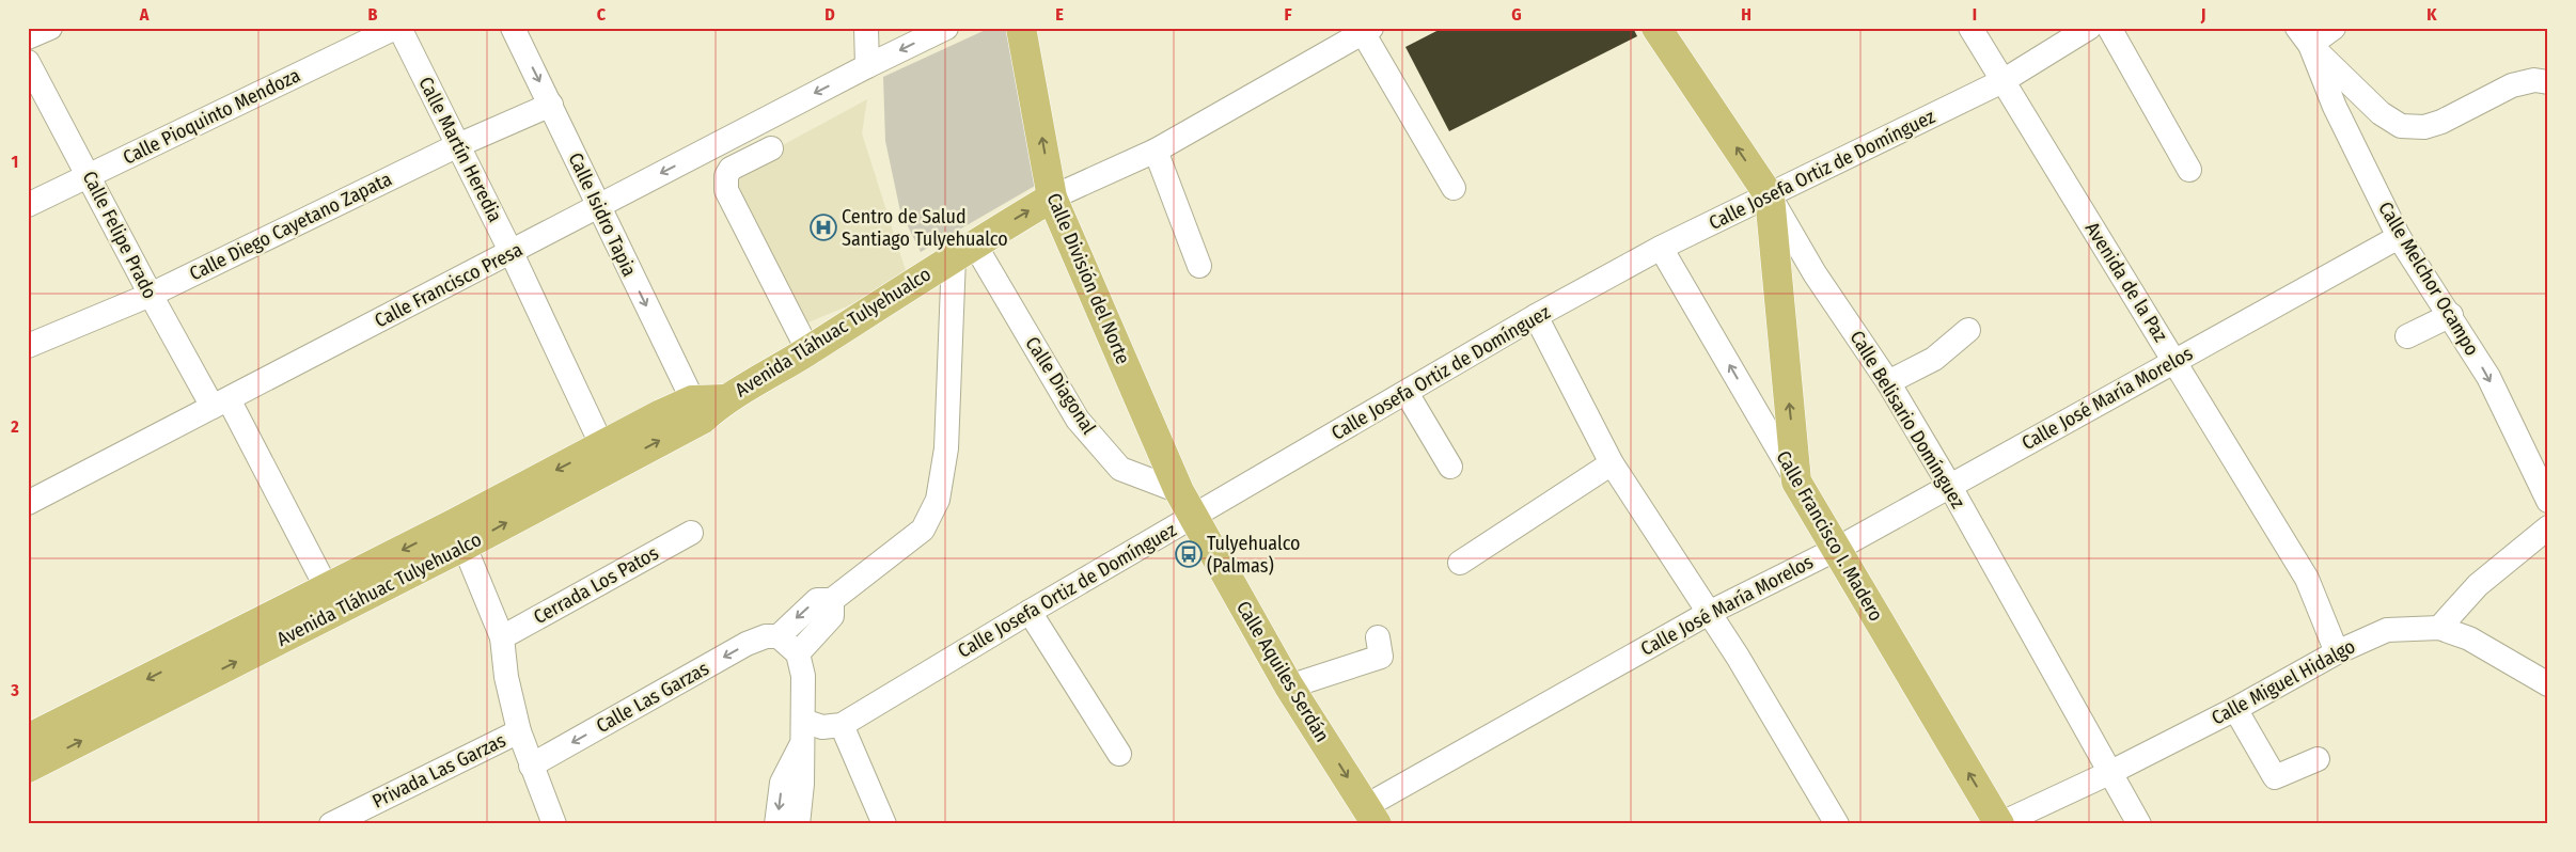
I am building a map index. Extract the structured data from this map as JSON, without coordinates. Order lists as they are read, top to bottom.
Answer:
{
  "streets": {
    "main road": [
      "Calle División del Norte",
      "Avenida Tláhuac Tulyehualco",
      "Calle Belisario Domínguez",
      "Calle Francisco I. Madero",
      "Calle Aquiles Serdán"
    ],
    "street": [
      "Calle Pioquinto Mendoza",
      "Calle Martín Heredia",
      "Calle Josefa Ortiz de Domínguez",
      "Calle Isidro Tapia",
      "Calle Diego Cayetano Zapata",
      "Calle Felipe Prado",
      "Calle Melchor Ocampo",
      "Avenida de la Paz",
      "Calle Francisco Presa",
      "Calle Diagonal",
      "Calle José María Morelos",
      "Cerrada Los Patos",
      "Calle Miguel Hidalgo",
      "Calle Las Garzas",
      "Privada Las Garzas"
    ]
  },
  "crossings": [
    ["Calle Pioquinto Mendoza", "Calle Felipe Prado"],
    ["Calle Martín Heredia", "Calle Diego Cayetano Zapata"],
    ["Calle Martín Heredia", "Calle Francisco Presa"],
    ["Calle Martín Heredia", "Avenida Tláhuac Tulyehualco"],
    ["Calle Josefa Ortiz de Domínguez", "Calle División del Norte"],
    ["Calle Josefa Ortiz de Domínguez", "Avenida de la Paz"],
    ["Calle Josefa Ortiz de Domínguez", "Calle Belisario Domínguez"],
    ["Calle Josefa Ortiz de Domínguez", "Calle Francisco I. Madero"],
    ["Calle Josefa Ortiz de Domínguez", "Calle Aquiles Serdán"],
    ["Calle Isidro Tapia", "Calle Diego Cayetano Zapata"],
    ["Calle Isidro Tapia", "Calle Francisco Presa"],
    ["Calle Isidro Tapia", "Avenida Tláhuac Tulyehualco"],
    ["Calle Diego Cayetano Zapata", "Calle Felipe Prado"],
    ["Calle Felipe Prado", "Calle Francisco Presa"],
    ["Calle Felipe Prado", "Avenida Tláhuac Tulyehualco"],
    ["Calle División del Norte", "Avenida Tláhuac Tulyehualco"],
    ["Calle División del Norte", "Calle Diagonal"],
    ["Calle División del Norte", "Calle Aquiles Serdán"],
    ["Calle Melchor Ocampo", "Calle José María Morelos"],
    ["Avenida de la Paz", "Calle José María Morelos"],
    ["Avenida de la Paz", "Calle Miguel Hidalgo"],
    ["Avenida Tláhuac Tulyehualco", "Calle Diagonal"],
    ["Calle José María Morelos", "Calle Belisario Domínguez"],
    ["Calle José María Morelos", "Calle Francisco I. Madero"],
    ["Calle José María Morelos", "Calle Aquiles Serdán"],
    ["Calle Belisario Domínguez", "Calle Miguel Hidalgo"],
    ["Calle Francisco I. Madero", "Calle Miguel Hidalgo"]
  ],
  "one_way": [
    "Calle Isidro Tapia",
    "Calle Melchor Ocampo",
    "Calle Francisco Presa",
    "Calle Aquiles Serdán",
    "Calle Las Garzas"
  ],
  "places": {
    "hospital": ["Centro de Salud Santiago Tulyehualco"],
    "bus stop": ["Tulyehualco (Palmas)"]
  },
  "grid": {
    "columns": [
      "A",
      "B",
      "C",
      "D",
      "E",
      "F",
      "G",
      "H",
      "I",
      "J",
      "K"
    ],
    "rows": ["1", "2", "3"]
  }
}
